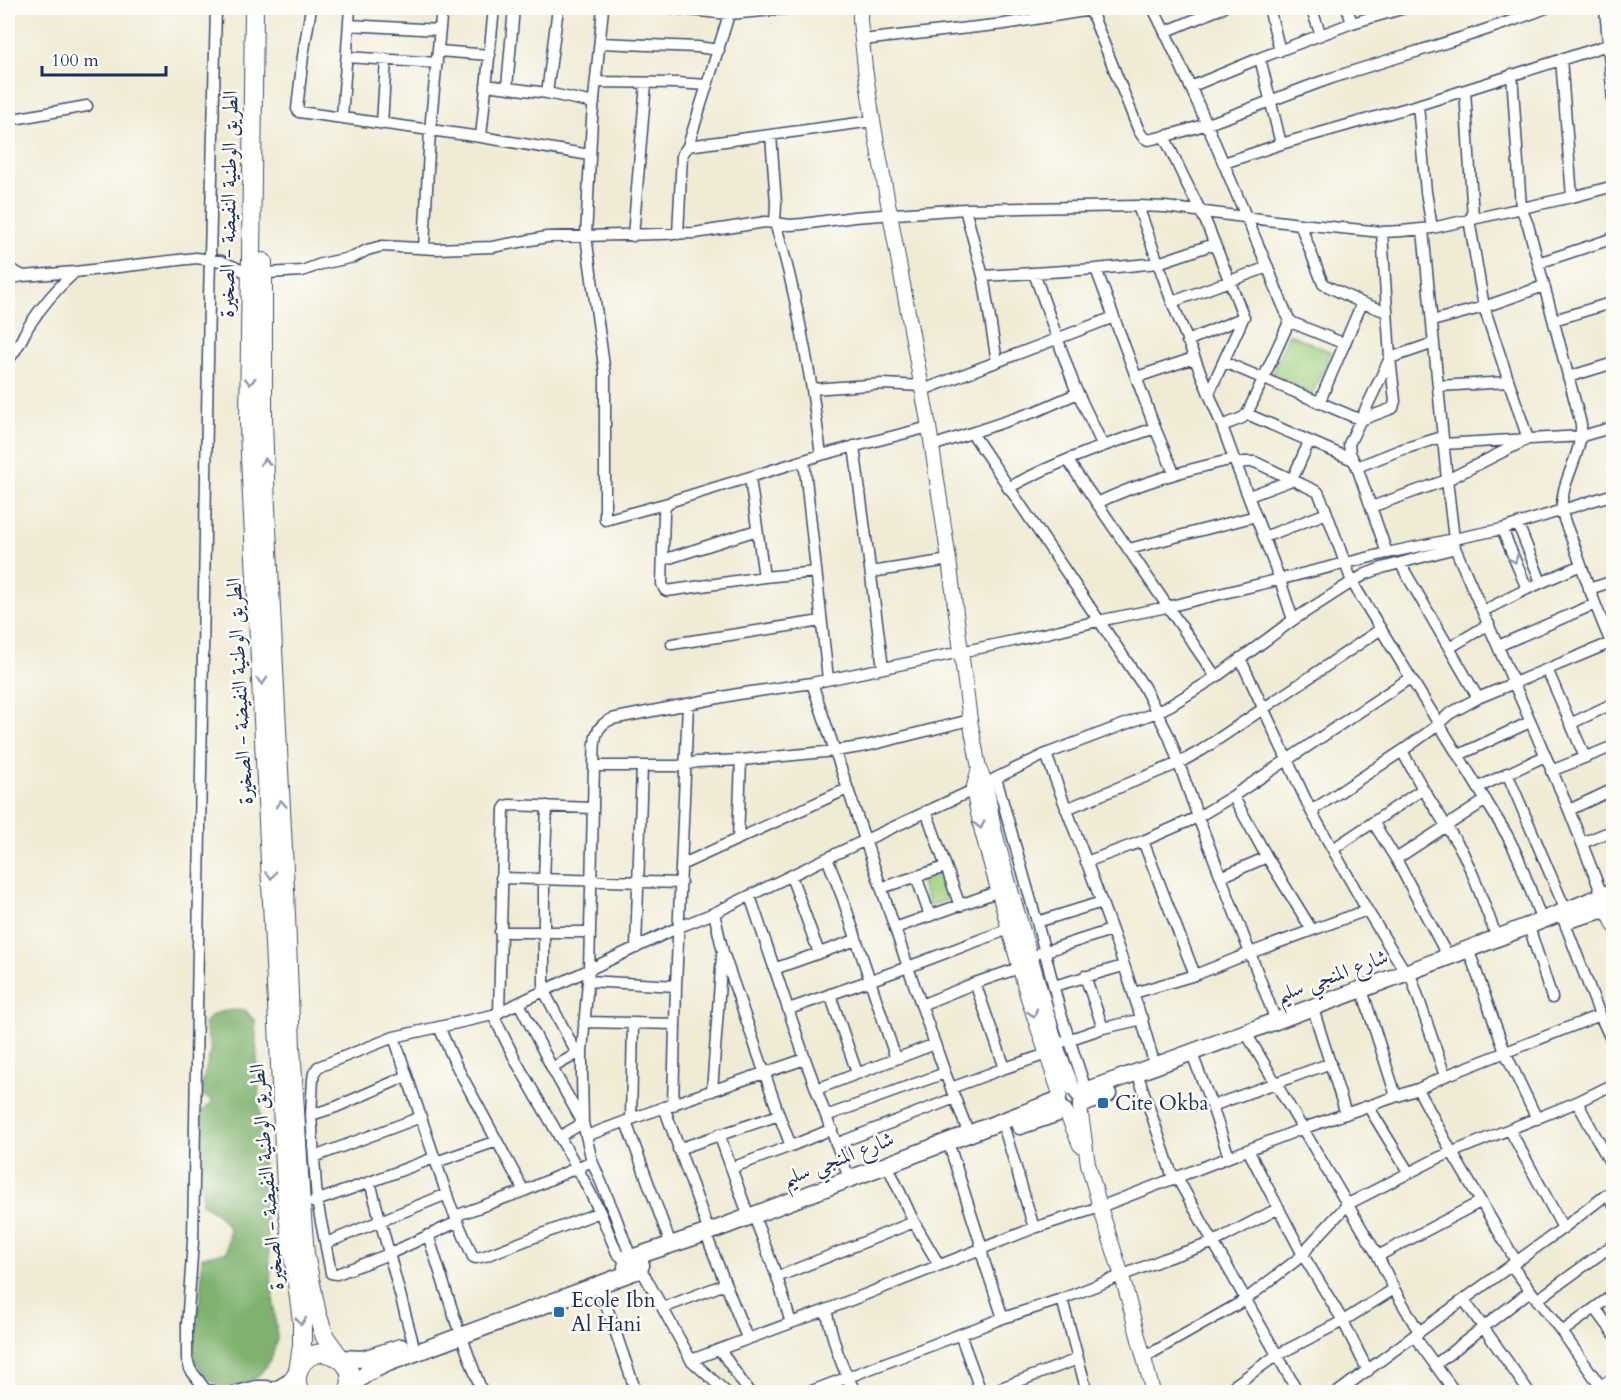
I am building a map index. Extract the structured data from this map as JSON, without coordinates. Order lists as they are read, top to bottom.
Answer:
{
  "streets": {
    "highway": ["الطريق الوطنية النفيضة - الصخيرة"],
    "main road": ["شارع المنجي سليم"]
  },
  "crossings": [
    ["الطريق الوطنية النفيضة - الصخيرة", "شارع المنجي سليم"]
  ],
  "places": {
    "transit": ["Cite Okba", "Ecole Ibn Al Hani"]
  },
  "scale_bar": "100 m"
}
